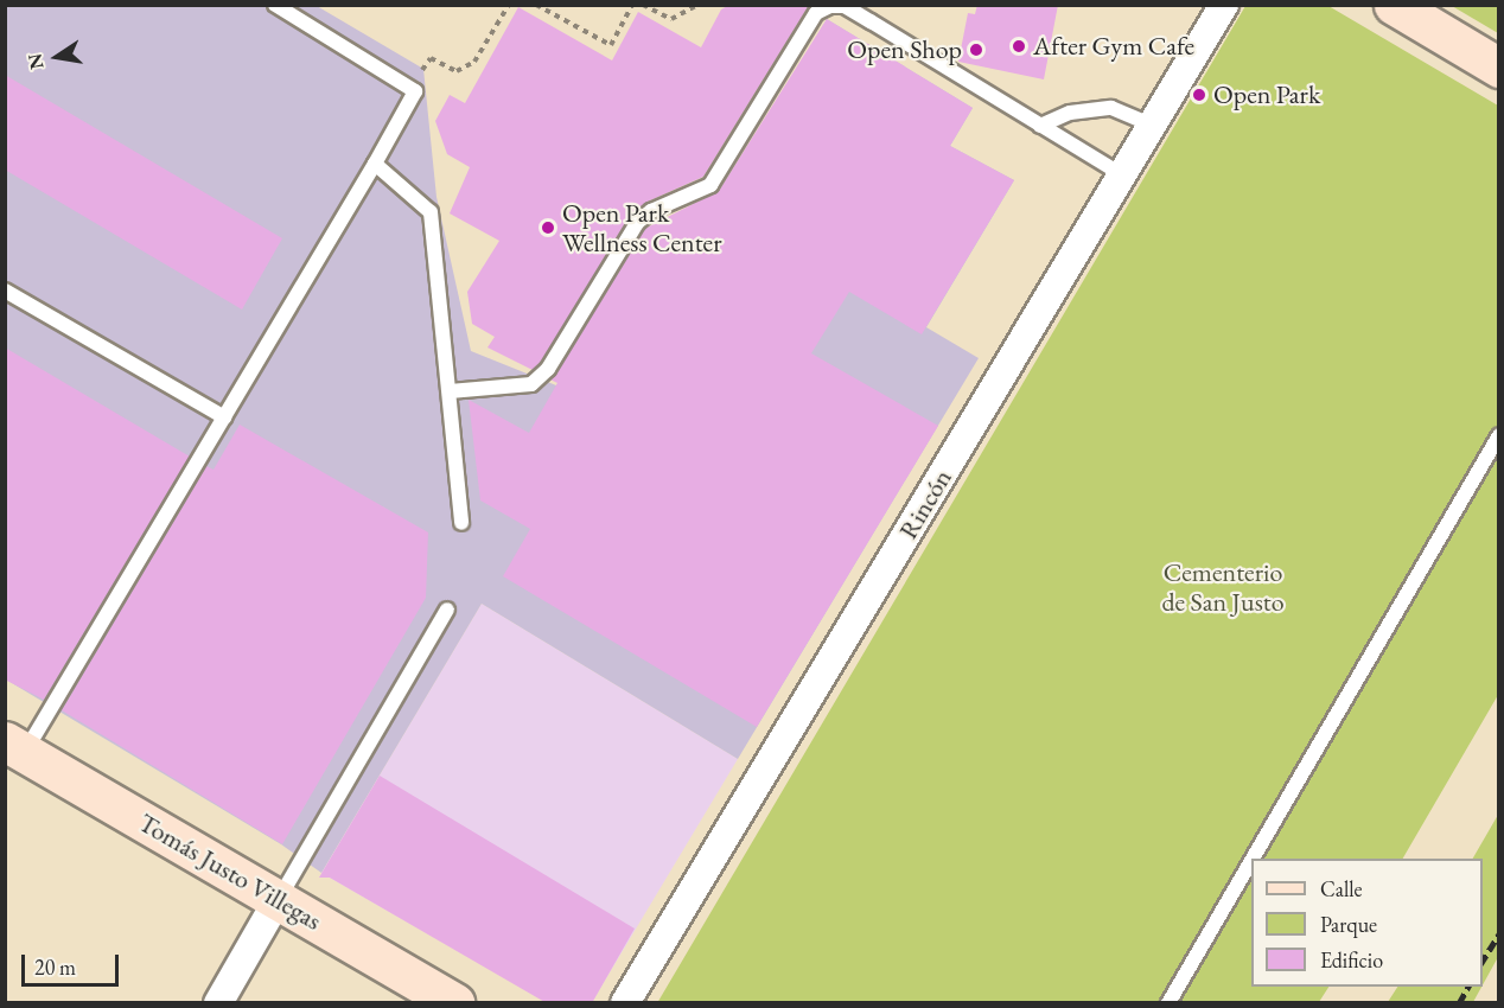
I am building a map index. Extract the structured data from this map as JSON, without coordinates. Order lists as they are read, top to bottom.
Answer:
{
  "streets": {
    "street": ["Rincón", "Tomás Justo Villegas"]
  },
  "parks": ["Cementerio de San Justo"],
  "places": [
    "After Gym Cafe",
    "Open Shop",
    "Open Park",
    "Open Park Wellness Center"
  ],
  "legend": ["Calle", "Parque", "Edificio"],
  "scale_bar": "20 m",
  "north": "left"
}
